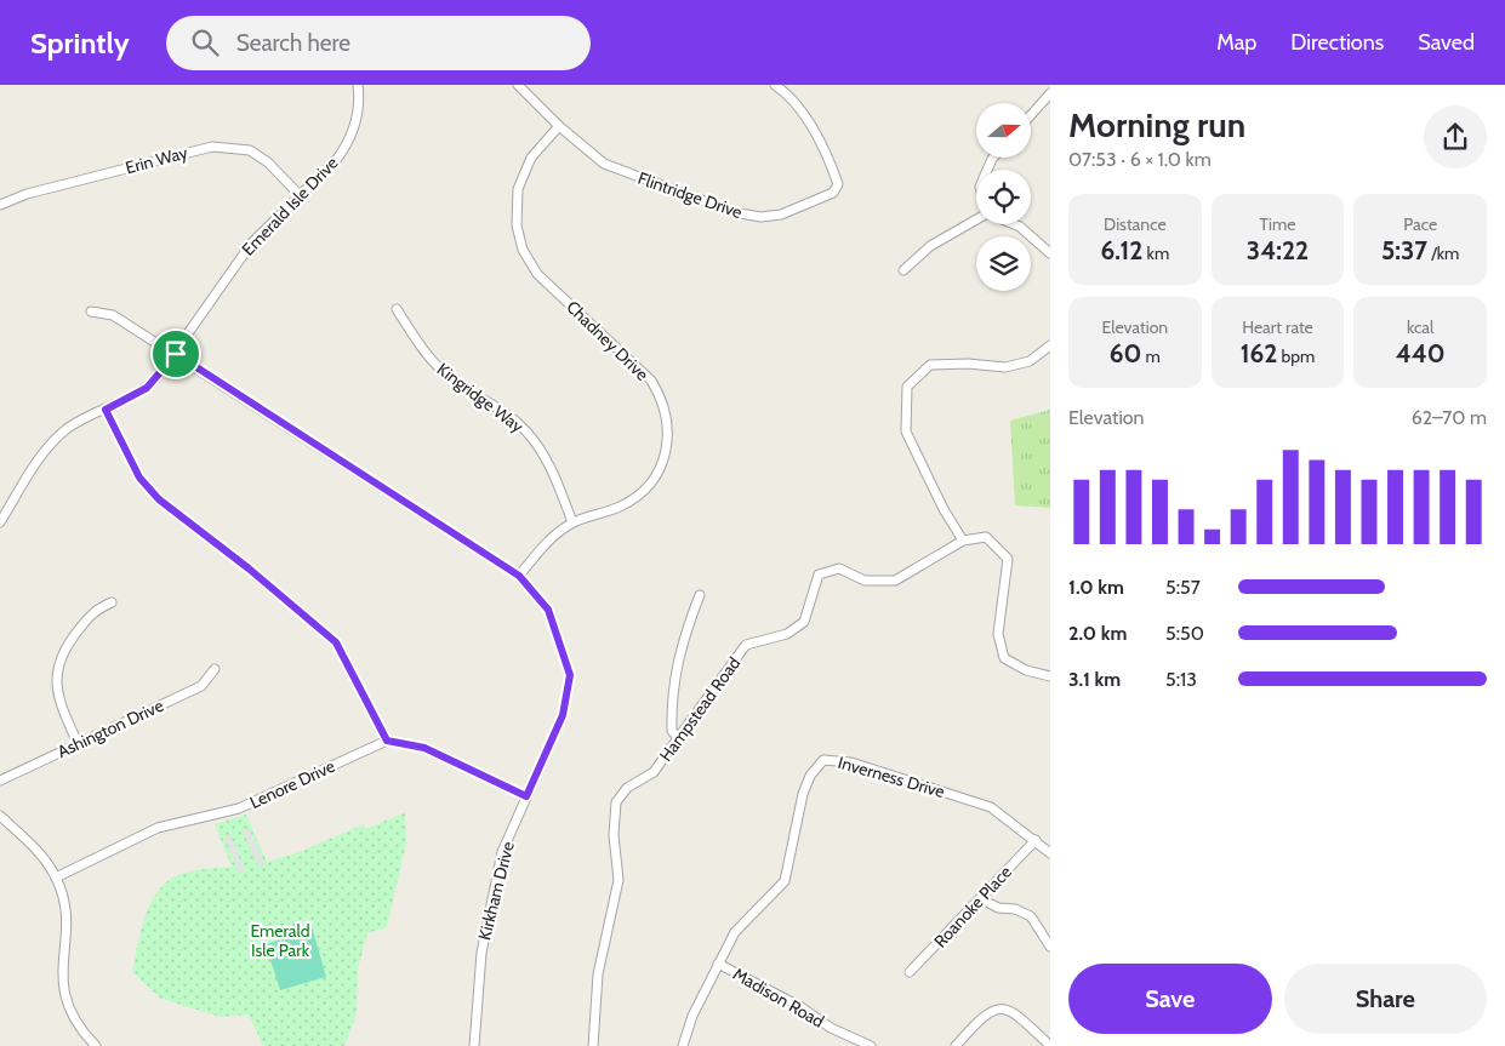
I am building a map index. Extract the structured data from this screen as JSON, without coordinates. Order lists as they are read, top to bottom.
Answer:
{
  "streets": {
    "street": [
      "Erin Way",
      "Flintridge Drive",
      "Emerald Isle Drive",
      "Chadney Drive",
      "Kingridge Way",
      "Hampstead Road",
      "Ashington Drive",
      "Inverness Drive",
      "Lenore Drive",
      "Kirkham Drive",
      "Roanoke Place",
      "Madison Road"
    ]
  },
  "crossings": [
    ["Erin Way", "Emerald Isle Drive"],
    ["Flintridge Drive", "Chadney Drive"],
    ["Emerald Isle Drive", "Kirkham Drive"],
    ["Chadney Drive", "Kingridge Way"],
    ["Chadney Drive", "Kirkham Drive"],
    ["Inverness Drive", "Roanoke Place"],
    ["Inverness Drive", "Madison Road"]
  ],
  "parks": ["Emerald Isle Park"],
  "north": "right",
  "page": {
    "header": "Sprintly",
    "search": "Search here",
    "nav": ["Map", "Directions", "Saved"],
    "heading": ["Morning run", "07:53 · 6 × 1.0 km"],
    "stats": [
      ["Distance", "6.12 km"],
      ["Time", "34:22"],
      ["Pace", "5:37 /km"],
      ["Elevation", "60 m"],
      ["Heart rate", "162 bpm"],
      ["kcal", "440"]
    ],
    "chart": ["Elevation", "62–70 m"],
    "list": [
      {
        "name": "1.0 km",
        "note": "5:57"
      },
      {
        "name": "2.0 km",
        "note": "5:50"
      },
      {
        "name": "3.1 km",
        "note": "5:13"
      }
    ],
    "buttons": ["Save", "Share"]
  }
}
